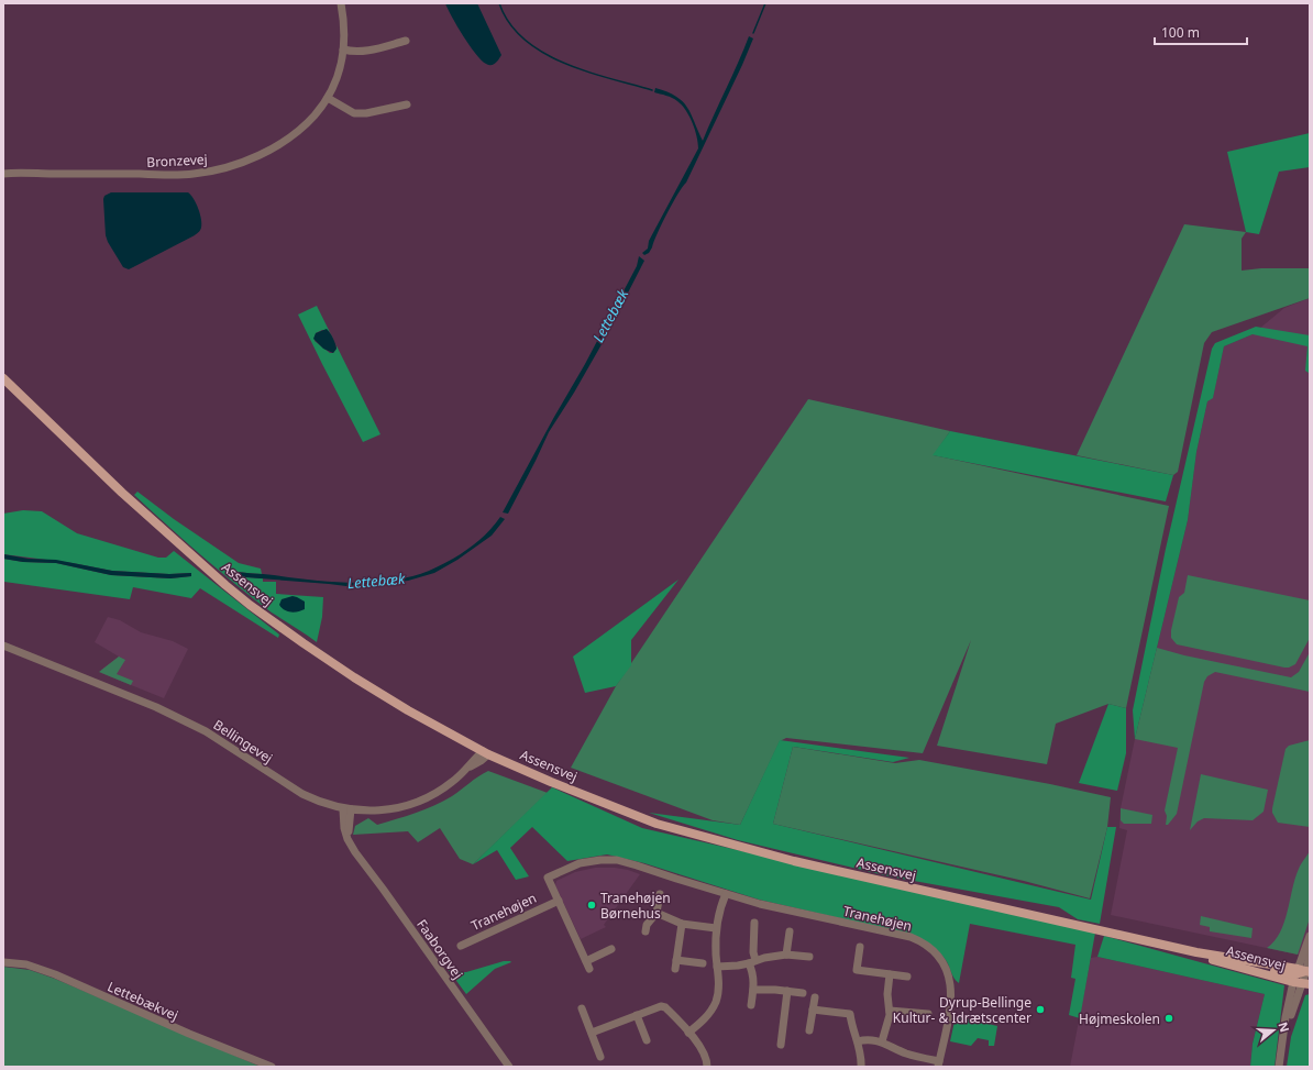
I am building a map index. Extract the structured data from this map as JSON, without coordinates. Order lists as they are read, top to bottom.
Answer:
{
  "streets": {
    "main road": ["Assensvej"],
    "street": [
      "Bronzevej",
      "Bellingevej",
      "Tranehøjen",
      "Faaborgvej",
      "Lettebækvej"
    ]
  },
  "crossings": [
    ["Assensvej", "Bellingevej"],
    ["Bellingevej", "Faaborgvej"]
  ],
  "water": ["Lettebæk"],
  "places": ["Tranehøjen Børnehus", "Dyrup-Bellinge Kultur- & Idrætscenter", "Højmeskolen"],
  "scale_bar": "100 m",
  "north": "right"
}
